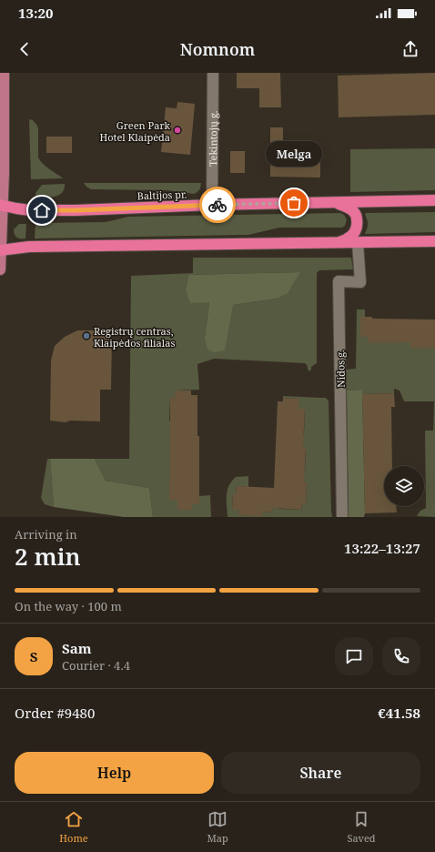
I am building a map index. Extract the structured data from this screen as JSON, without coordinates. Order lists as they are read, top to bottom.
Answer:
{
  "streets": {
    "highway": ["Baltijos pr."],
    "street": ["Tekintojų g.", "Nidos g."]
  },
  "crossings": [
    ["Tekintojų g.", "Baltijos pr."]
  ],
  "places": ["Green Park Hotel Klaipėda", "Melga", "Registrų centras, Klaipėdos filialas"],
  "page": {
    "status": "13:20",
    "header": "Nomnom",
    "bubble": "Melga",
    "heading": ["2 min", "Arriving in", "13:22–13:27"],
    "panel": [
      "Sam",
      "Courier · 4.4",
      "Order #9480",
      "€41.58"
    ],
    "bar": "On the way · 100 m",
    "round": "S",
    "buttons": ["Help", "Share"],
    "tabs": ["Home", "Map", "Saved"]
  }
}
